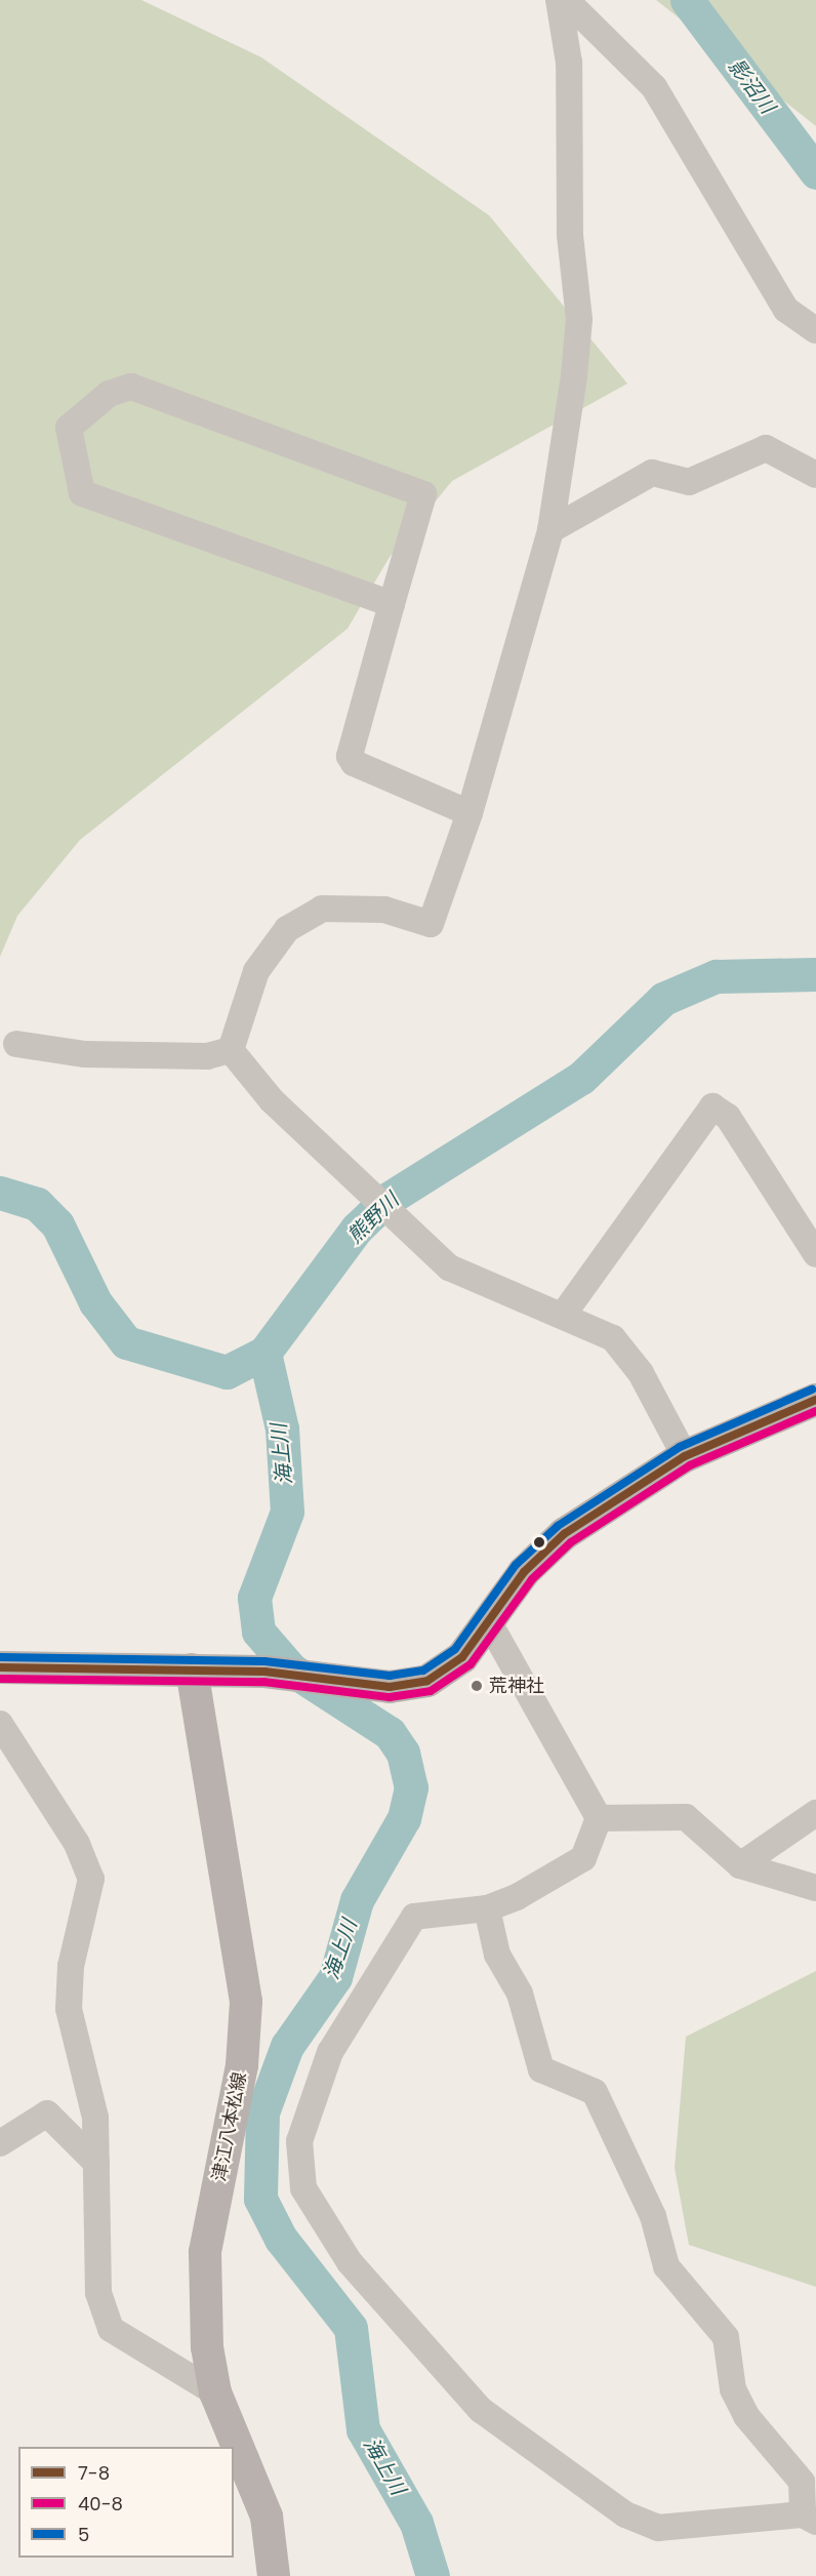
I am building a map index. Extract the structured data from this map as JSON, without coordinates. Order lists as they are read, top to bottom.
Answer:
{
  "streets": {
    "main road": ["津江八本松線"]
  },
  "water": ["影沼川", "熊野川", "海上川"],
  "places": ["荒神社"],
  "lines": ["transit line 5", "transit line 7-8", "transit line 40-8"],
  "legend": ["7-8", "40-8", "5"]
}
